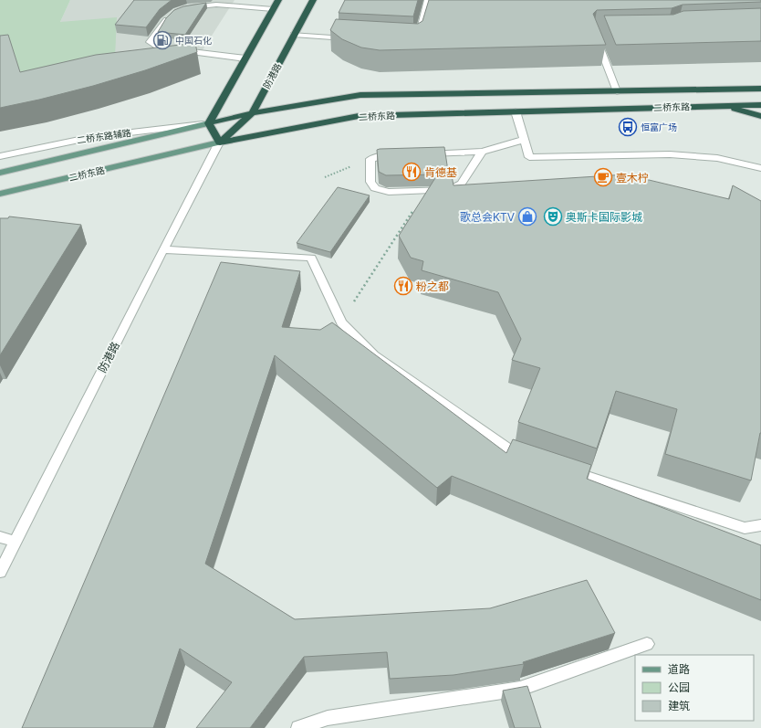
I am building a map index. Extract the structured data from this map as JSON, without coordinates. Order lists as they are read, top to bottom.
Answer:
{
  "streets": {
    "highway": ["防港路", "二桥东路"],
    "street": ["二桥东路辅路"]
  },
  "crossings": [
    ["防港路", "二桥东路"],
    ["二桥东路", "二桥东路辅路"]
  ],
  "places": {
    "fuel station": ["中国石化"],
    "bus stop": ["恒富广场"],
    "restaurant": ["肯德基", "粉之都"],
    "cafe": ["壹木柠"],
    "shop": ["歌总会KTV"],
    "theatre": ["奥斯卡国际影城"]
  },
  "legend": ["道路", "公园", "建筑"]
}
